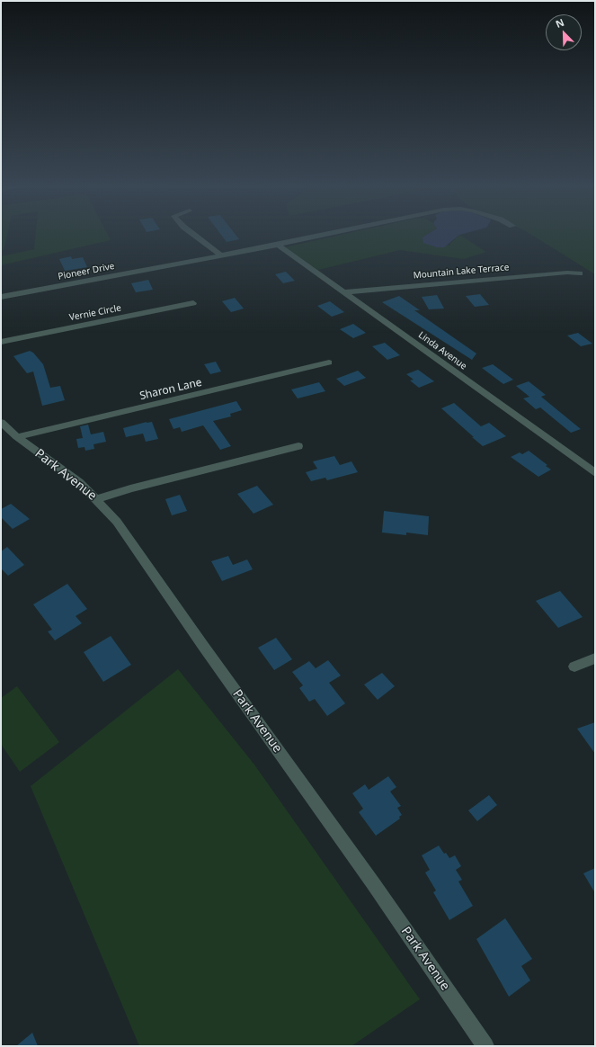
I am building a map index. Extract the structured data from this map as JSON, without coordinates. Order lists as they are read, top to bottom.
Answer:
{
  "streets": {
    "street": [
      "Pioneer Drive",
      "Mountain Lake Terrace",
      "Vernie Circle",
      "Linda Avenue",
      "Sharon Lane",
      "Park Avenue"
    ]
  },
  "crossings": [
    ["Pioneer Drive", "Linda Avenue"],
    ["Mountain Lake Terrace", "Linda Avenue"],
    ["Sharon Lane", "Park Avenue"]
  ],
  "north": "top left"
}
